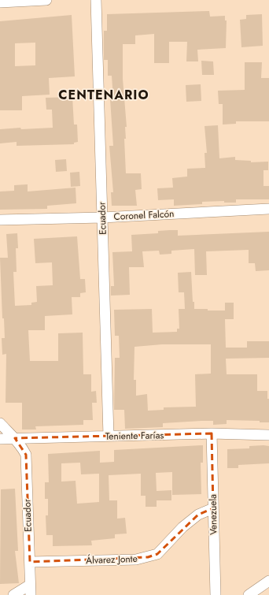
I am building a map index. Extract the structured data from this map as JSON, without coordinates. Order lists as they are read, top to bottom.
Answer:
{
  "streets": {
    "street": [
      "Coronel Falcón",
      "Ecuador",
      "Teniente Farías",
      "Venezuela",
      "Álvarez Jonte"
    ]
  },
  "crossings": [
    ["Coronel Falcón", "Ecuador"],
    ["Ecuador", "Teniente Farías"],
    ["Ecuador", "Álvarez Jonte"],
    ["Teniente Farías", "Venezuela"],
    ["Venezuela", "Álvarez Jonte"]
  ],
  "districts": ["CENTENARIO"]
}
